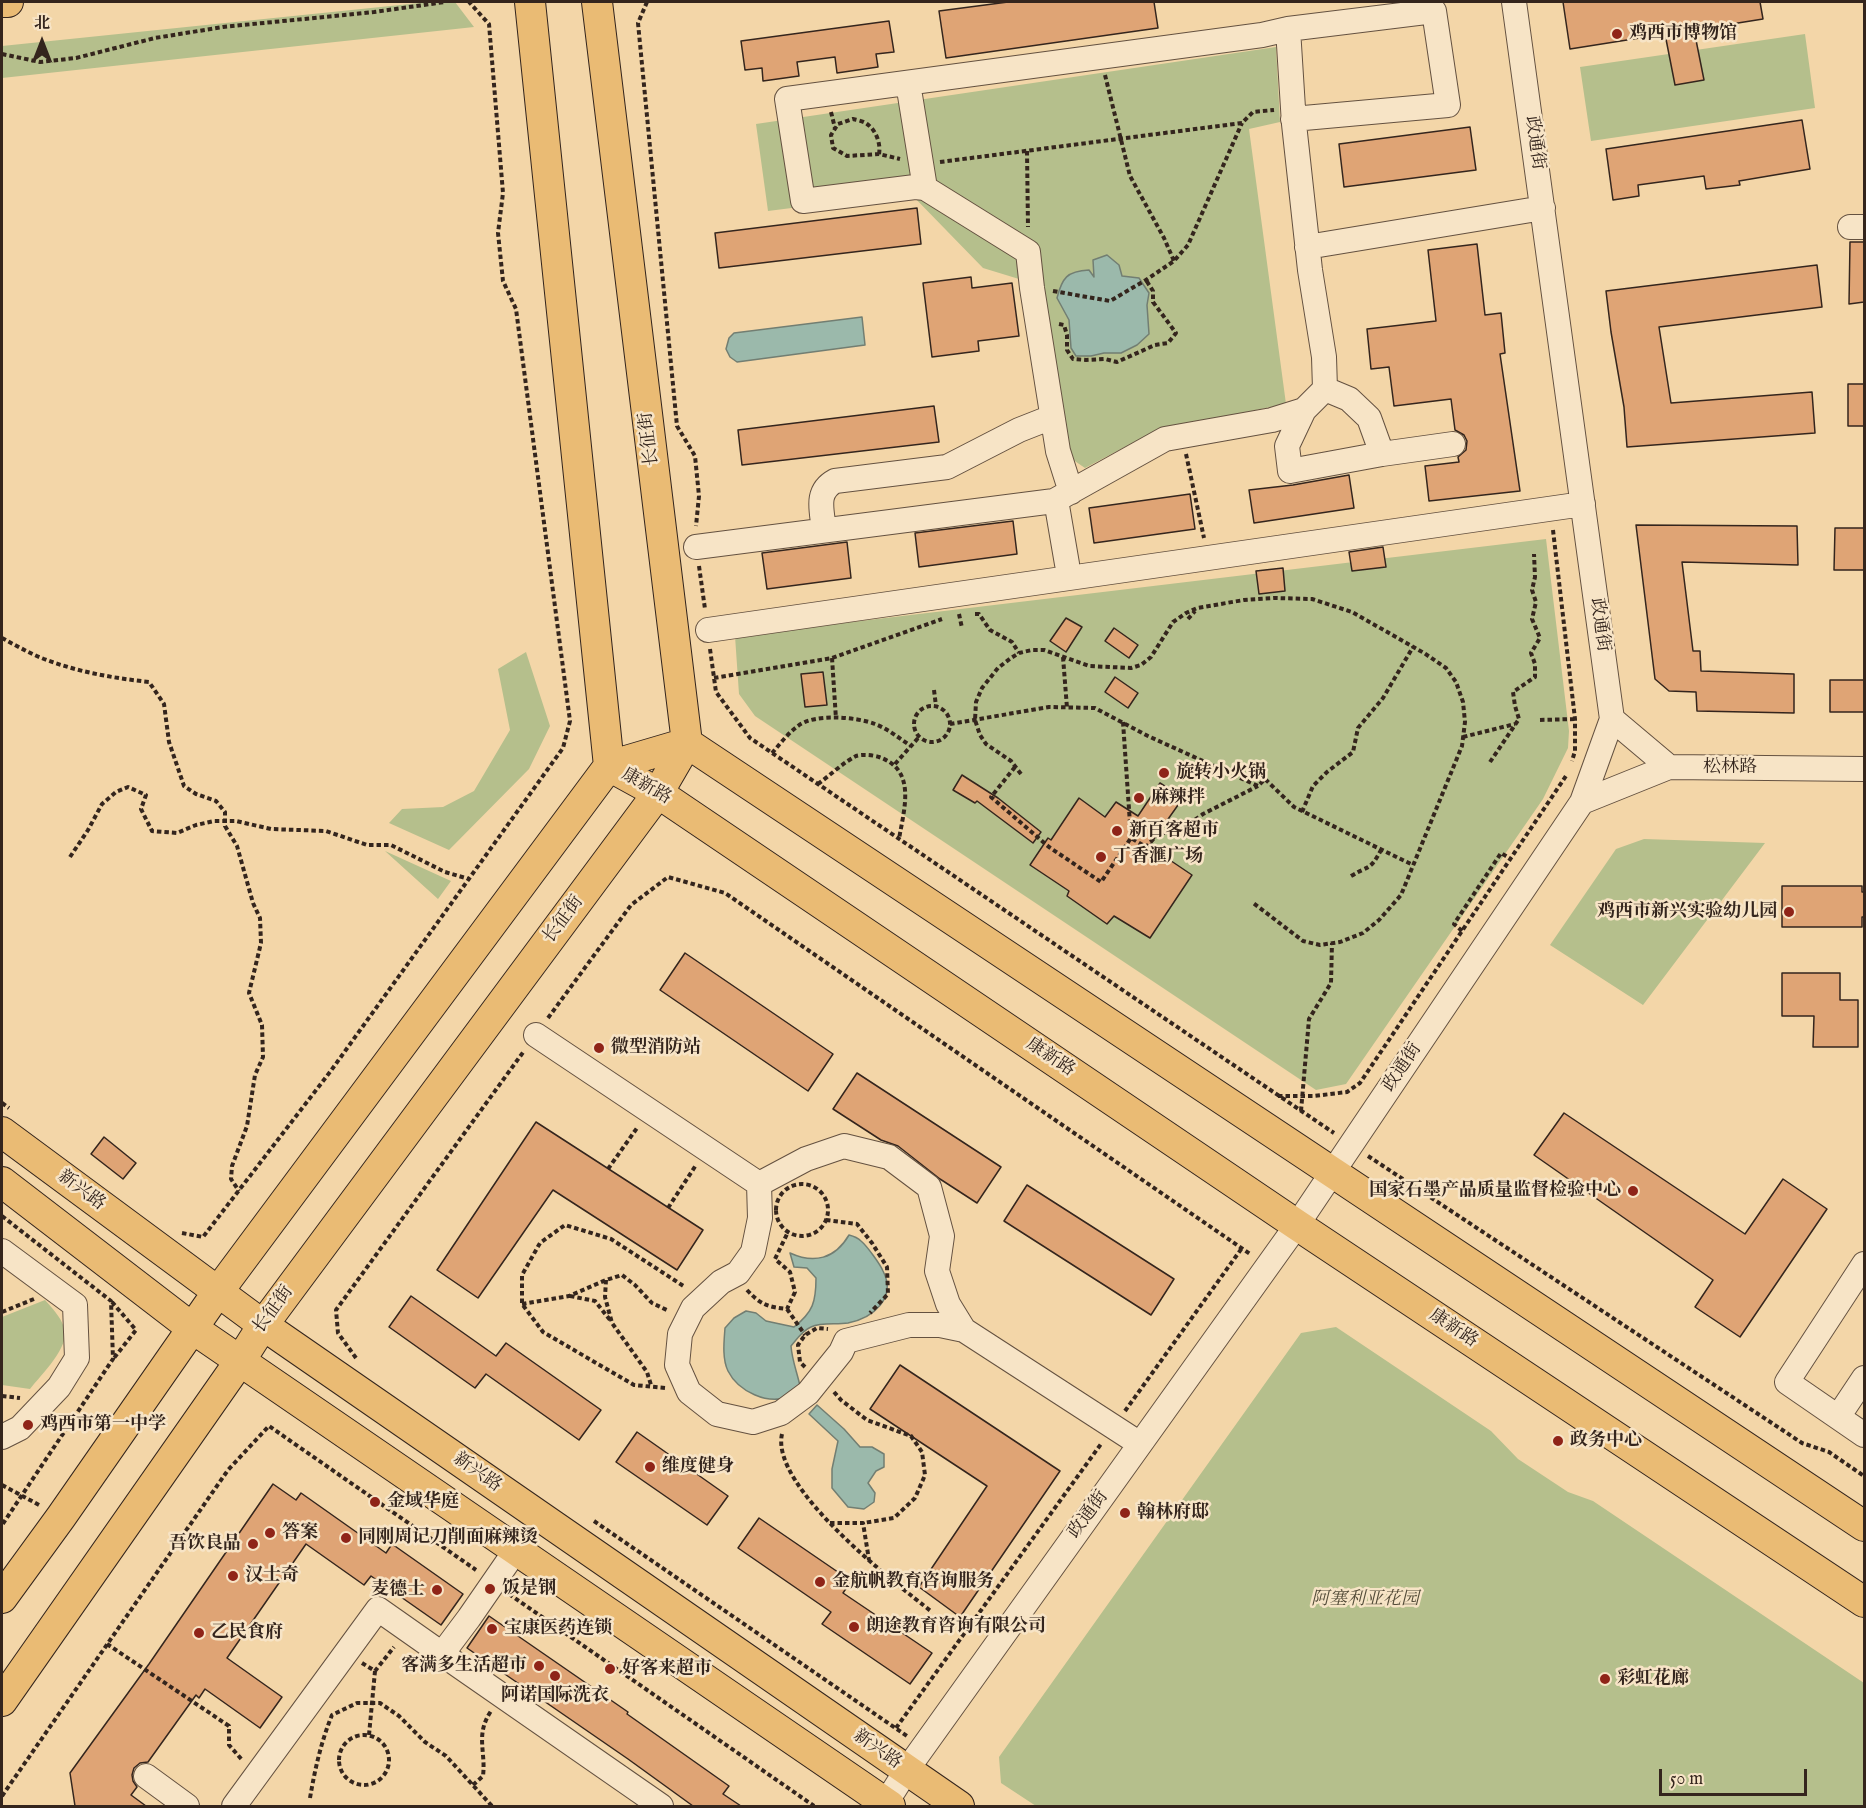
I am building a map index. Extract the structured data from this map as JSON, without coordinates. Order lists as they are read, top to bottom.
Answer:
{
  "streets": {
    "main road": ["长征街", "康新路", "新兴路"],
    "street": ["政通街", "松林路"]
  },
  "crossings": [
    ["政通街", "康新路"],
    ["政通街", "新兴路"],
    ["长征街", "康新路"],
    ["长征街", "新兴路"]
  ],
  "parks": ["阿塞利亚花园"],
  "places": [
    "鸡西市博物馆",
    "旋转小火锅",
    "麻辣拌",
    "新百客超市",
    "丁香滙广场",
    "鸡西市新兴实验幼儿园",
    "微型消防站",
    "国家石墨产品质量监督检验中心",
    "鸡西市第一中学",
    "政务中心",
    "维度健身",
    "金域华庭",
    "翰林府邸",
    "答案",
    "同刚周记刀削面麻辣烫",
    "吾饮良品",
    "汉士奇",
    "金航帆教育咨询服务",
    "饭是钢",
    "麦德士",
    "朗途教育咨询有限公司",
    "宝康医药连锁",
    "乙民食府",
    "客满多生活超市",
    "好客来超市",
    "阿诺国际洗衣",
    "彩虹花廊"
  ],
  "scale_bar": "50 m",
  "north": "top"
}
